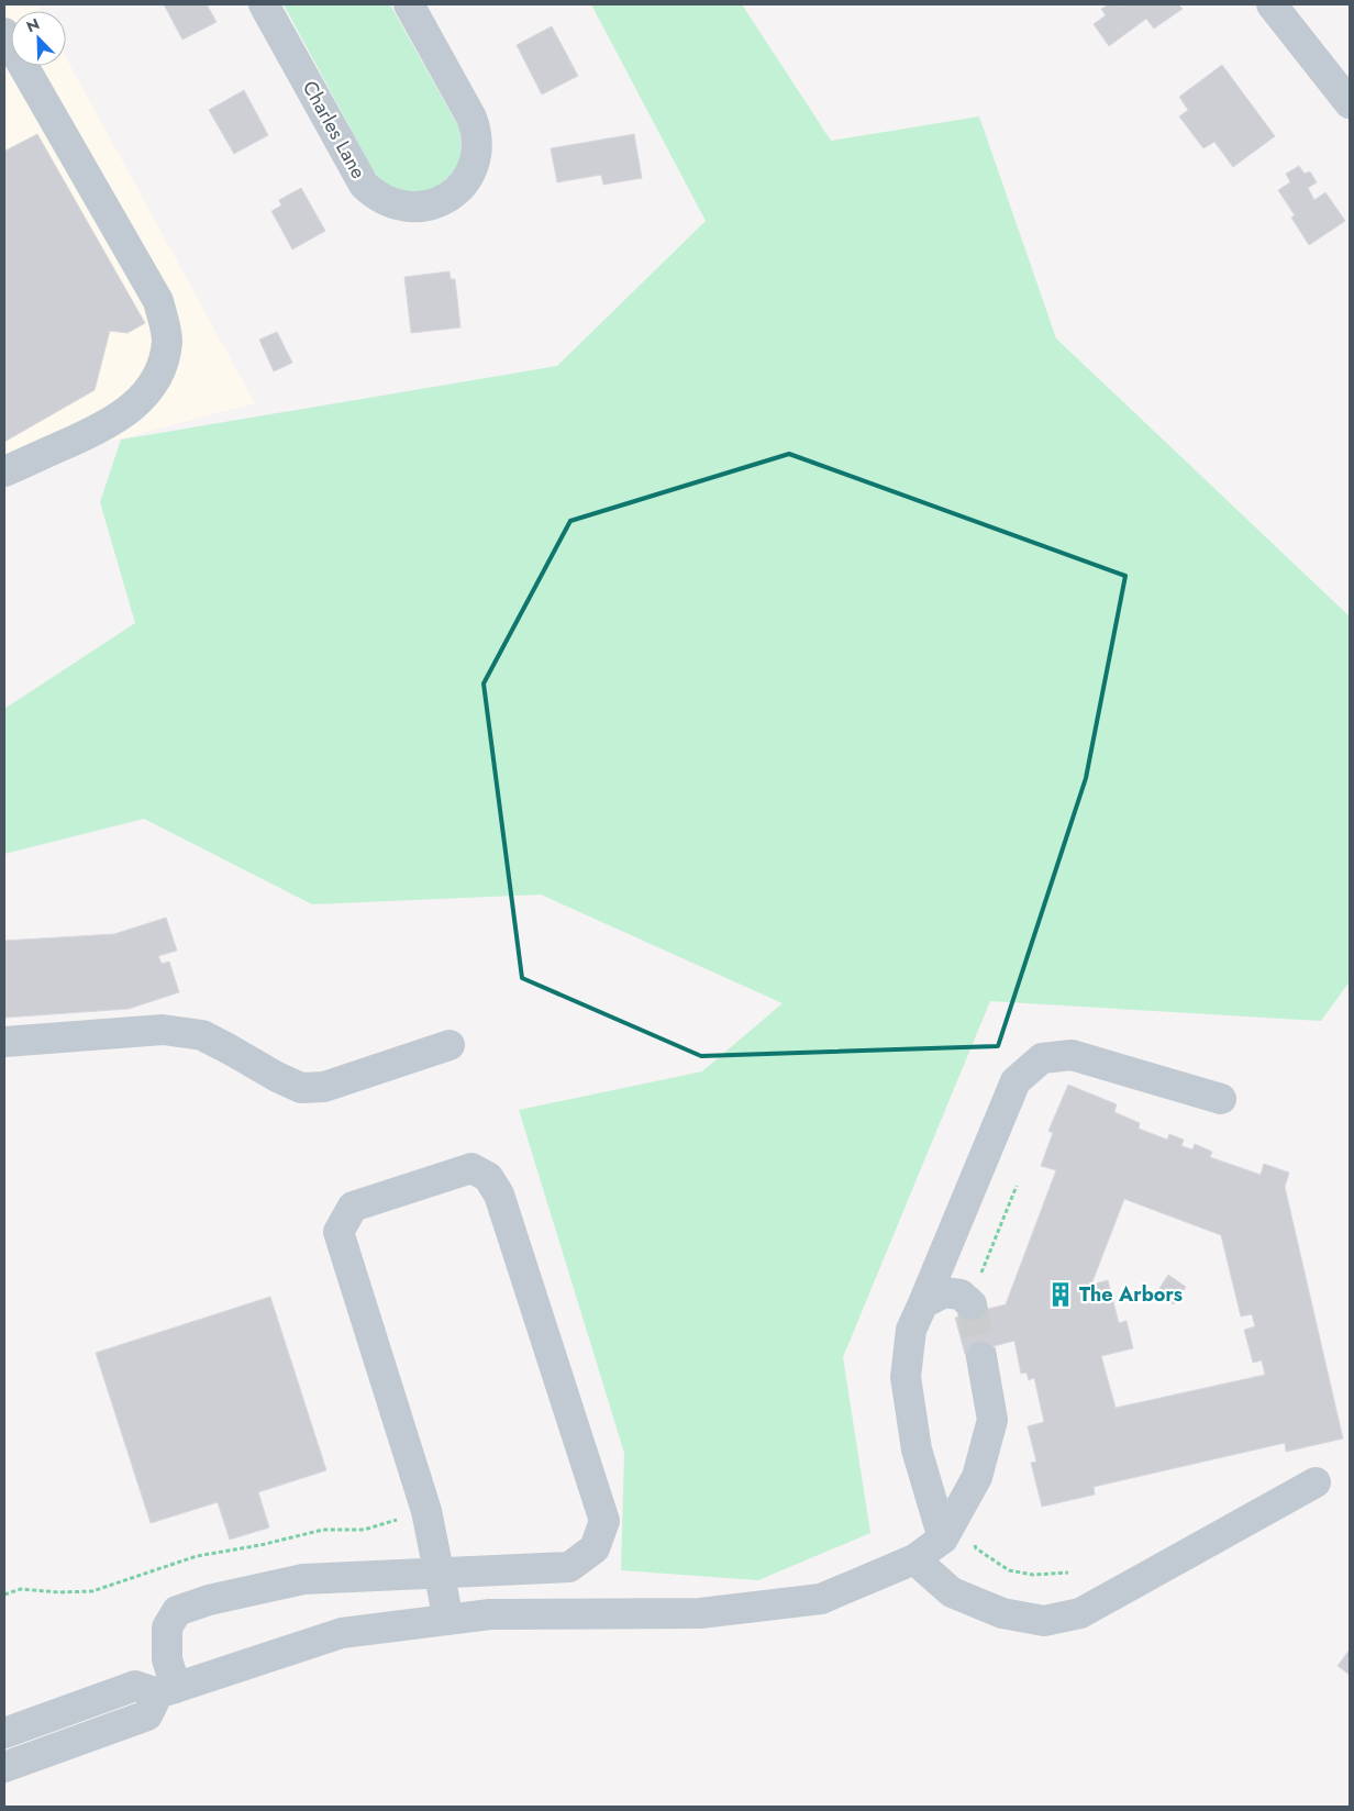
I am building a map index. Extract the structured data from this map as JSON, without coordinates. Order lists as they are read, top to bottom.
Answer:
{
  "streets": {
    "street": ["Charles Lane"]
  },
  "places": {
    "building": ["The Arbors"]
  },
  "north": "top left"
}
